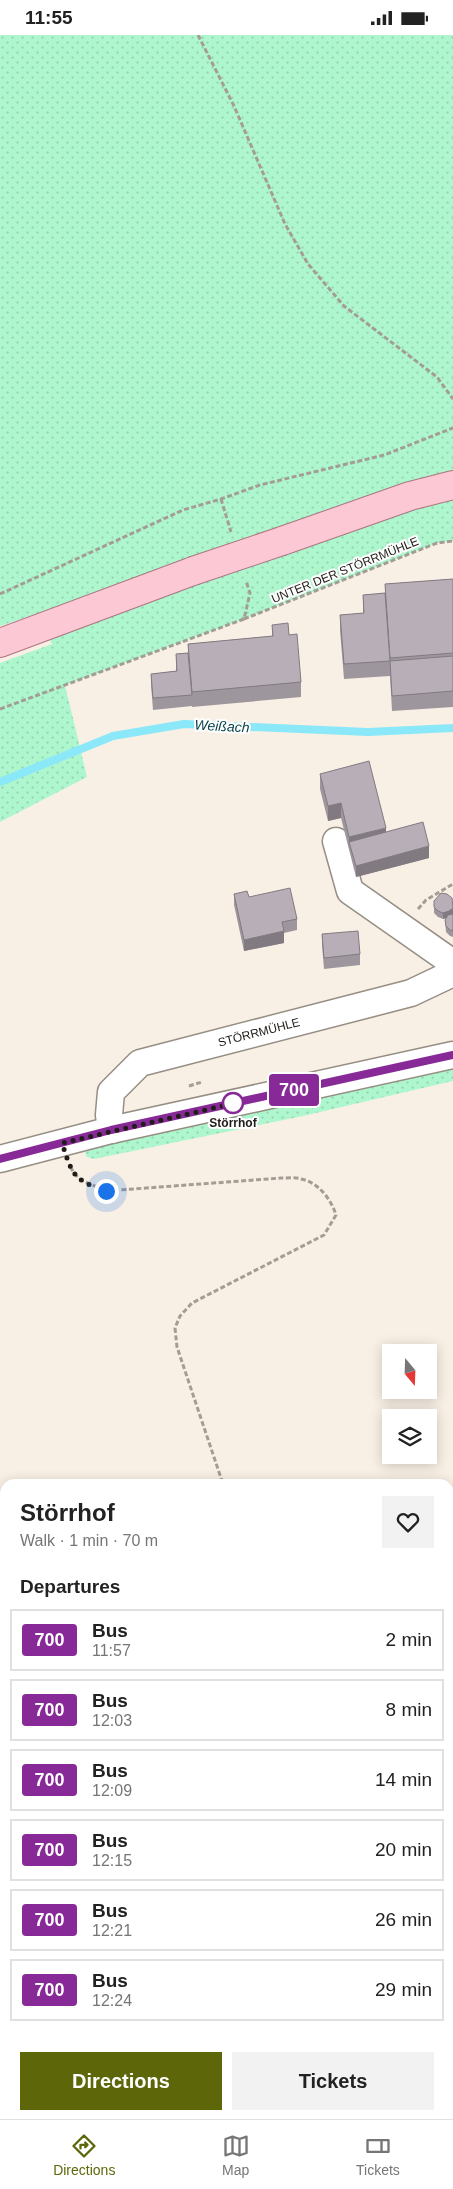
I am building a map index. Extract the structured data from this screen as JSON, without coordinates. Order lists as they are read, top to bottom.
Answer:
{
  "streets": {
    "street": ["STÖRRMÜHLE"],
    "path": ["UNTER DER STÖRRMÜHLE"]
  },
  "water": ["Weißach"],
  "places": ["Störrhof"],
  "lines": ["bus line 700"],
  "north": "bottom",
  "page": {
    "status": "11:55",
    "on_map": "700",
    "heading": [
      ["Störrhof", "Walk · 1 min · 70 m"],
      "Departures"
    ],
    "list": [
      {
        "mark": "700",
        "name": "Bus",
        "note": "11:57",
        "value": "2 min"
      },
      {
        "mark": "700",
        "name": "Bus",
        "note": "12:03",
        "value": "8 min"
      },
      {
        "mark": "700",
        "name": "Bus",
        "note": "12:09",
        "value": "14 min"
      },
      {
        "mark": "700",
        "name": "Bus",
        "note": "12:15",
        "value": "20 min"
      },
      {
        "mark": "700",
        "name": "Bus",
        "note": "12:21",
        "value": "26 min"
      },
      {
        "mark": "700",
        "name": "Bus",
        "note": "12:24",
        "value": "29 min"
      }
    ],
    "buttons": ["Directions", "Tickets"],
    "tabs": ["Directions", "Map", "Tickets"]
  }
}
